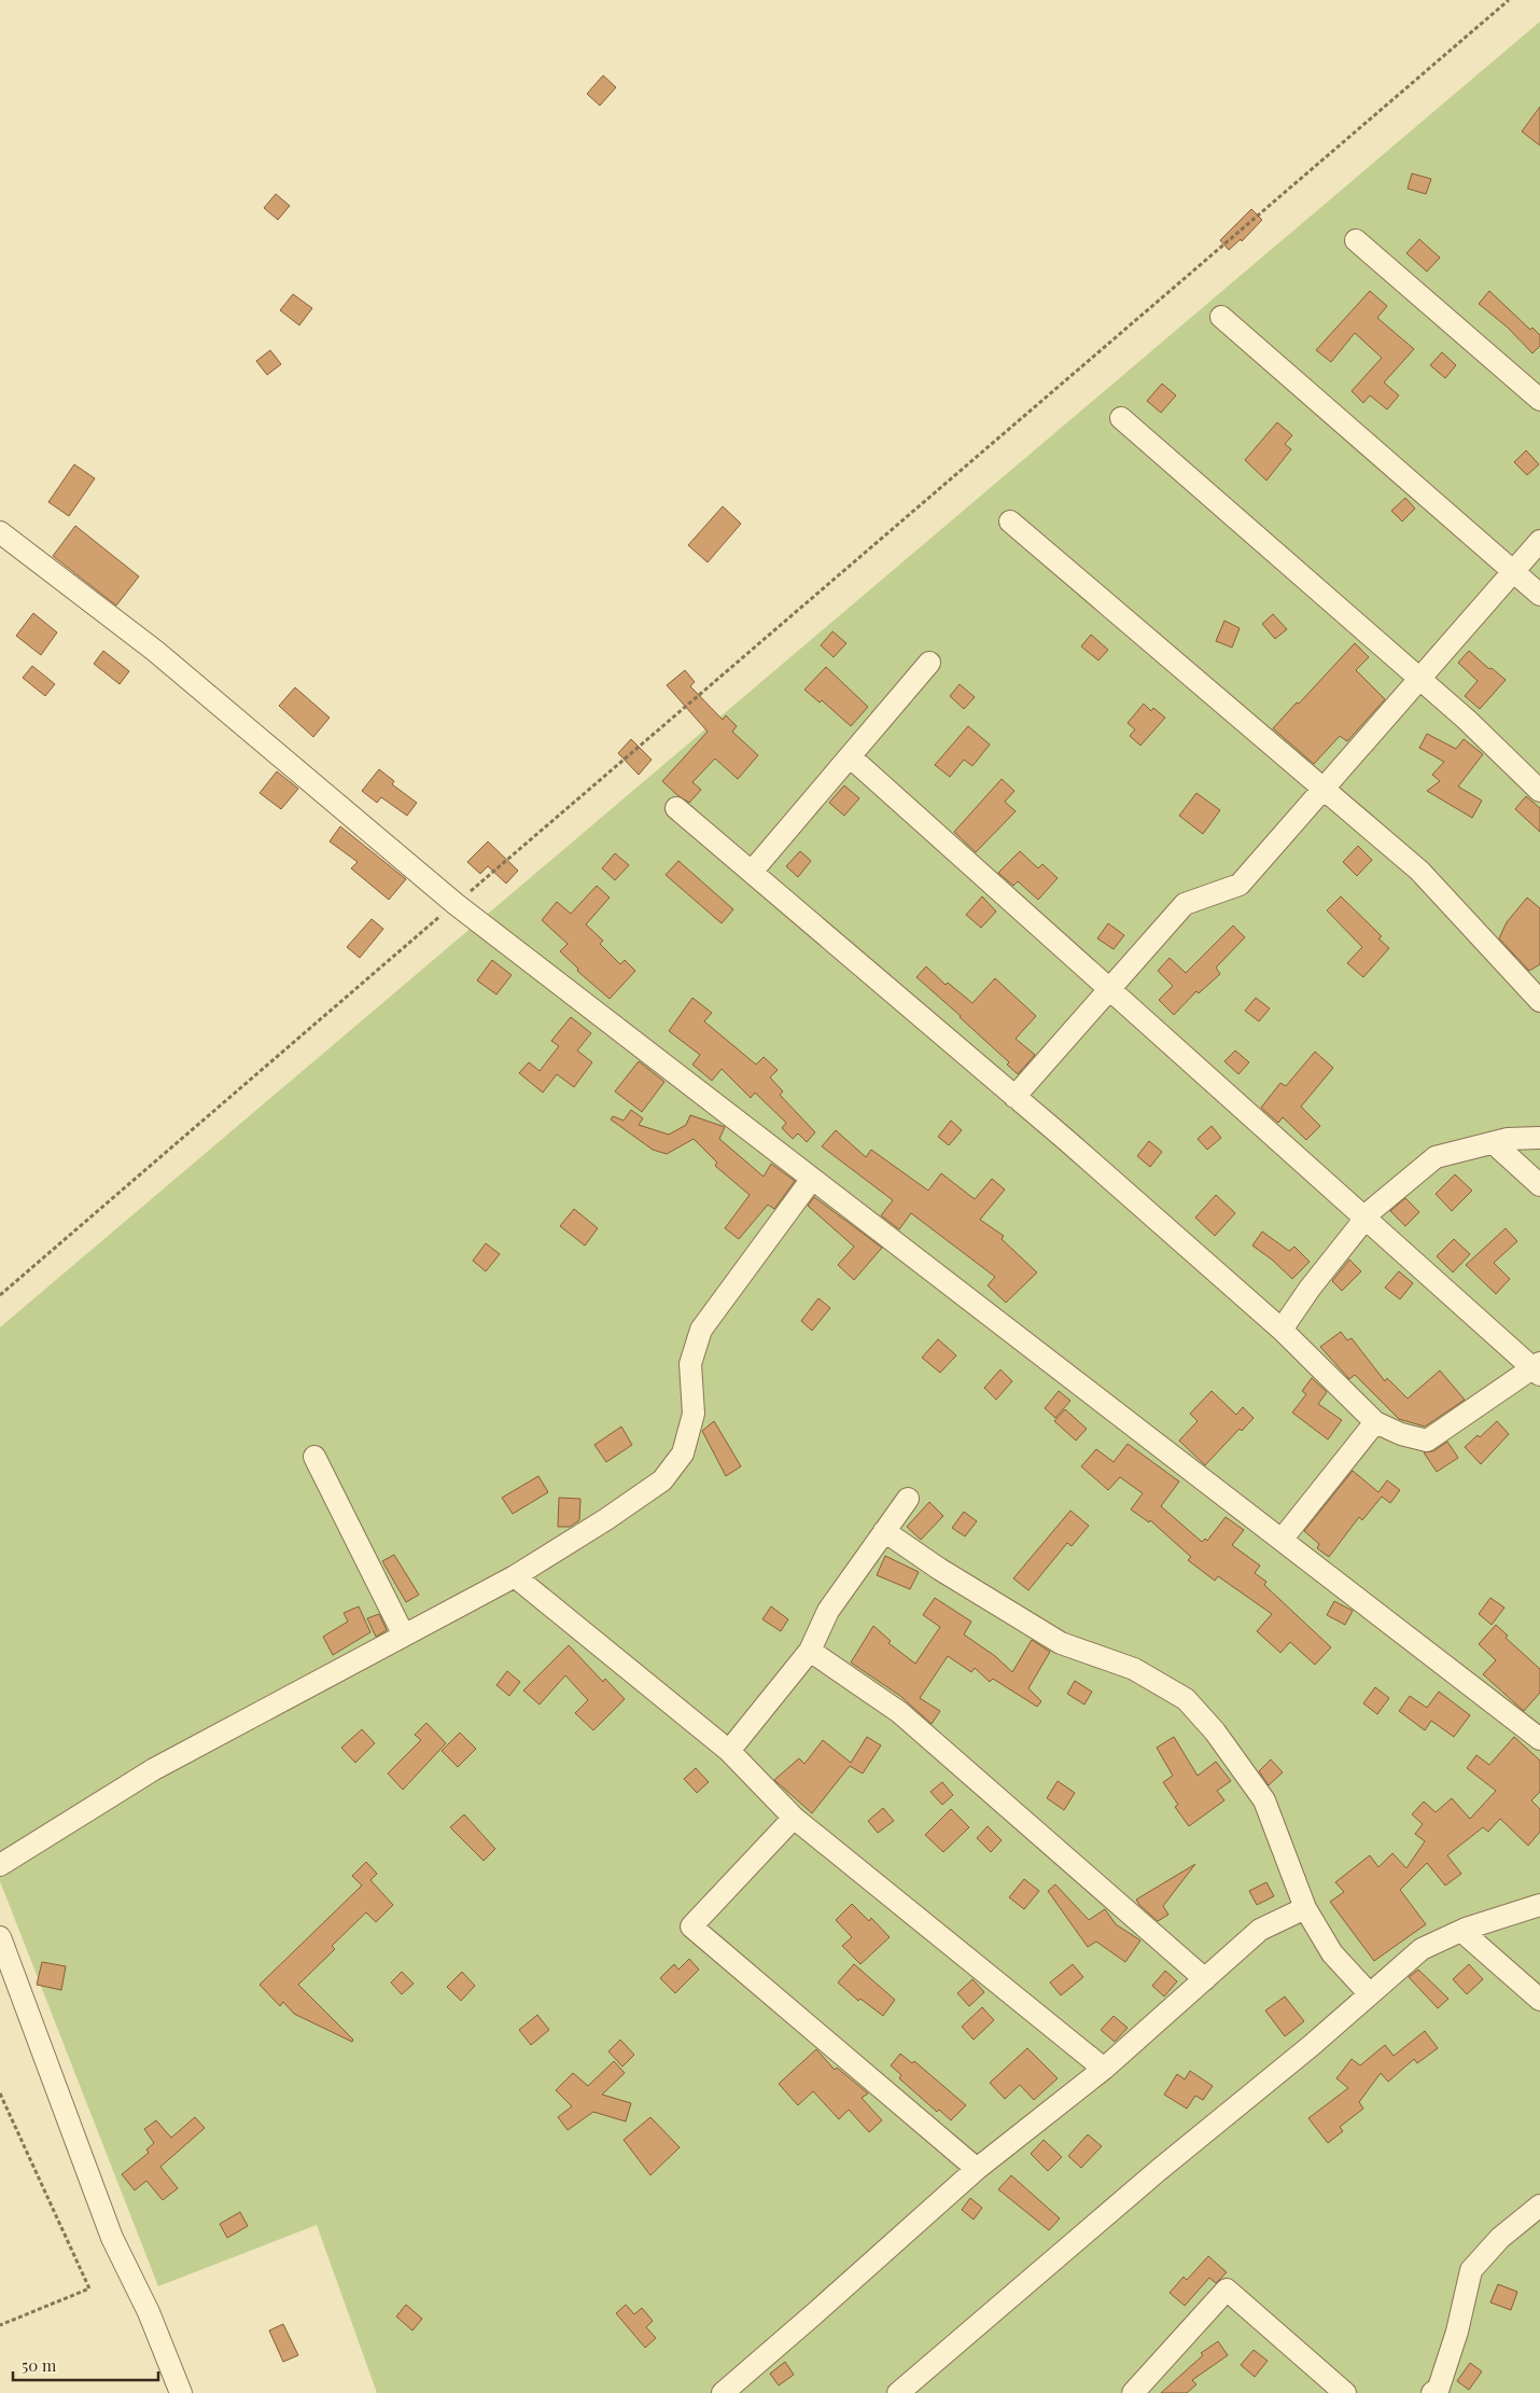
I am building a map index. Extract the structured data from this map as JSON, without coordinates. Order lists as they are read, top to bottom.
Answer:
{
  "scale_bar": "50 m"
}
